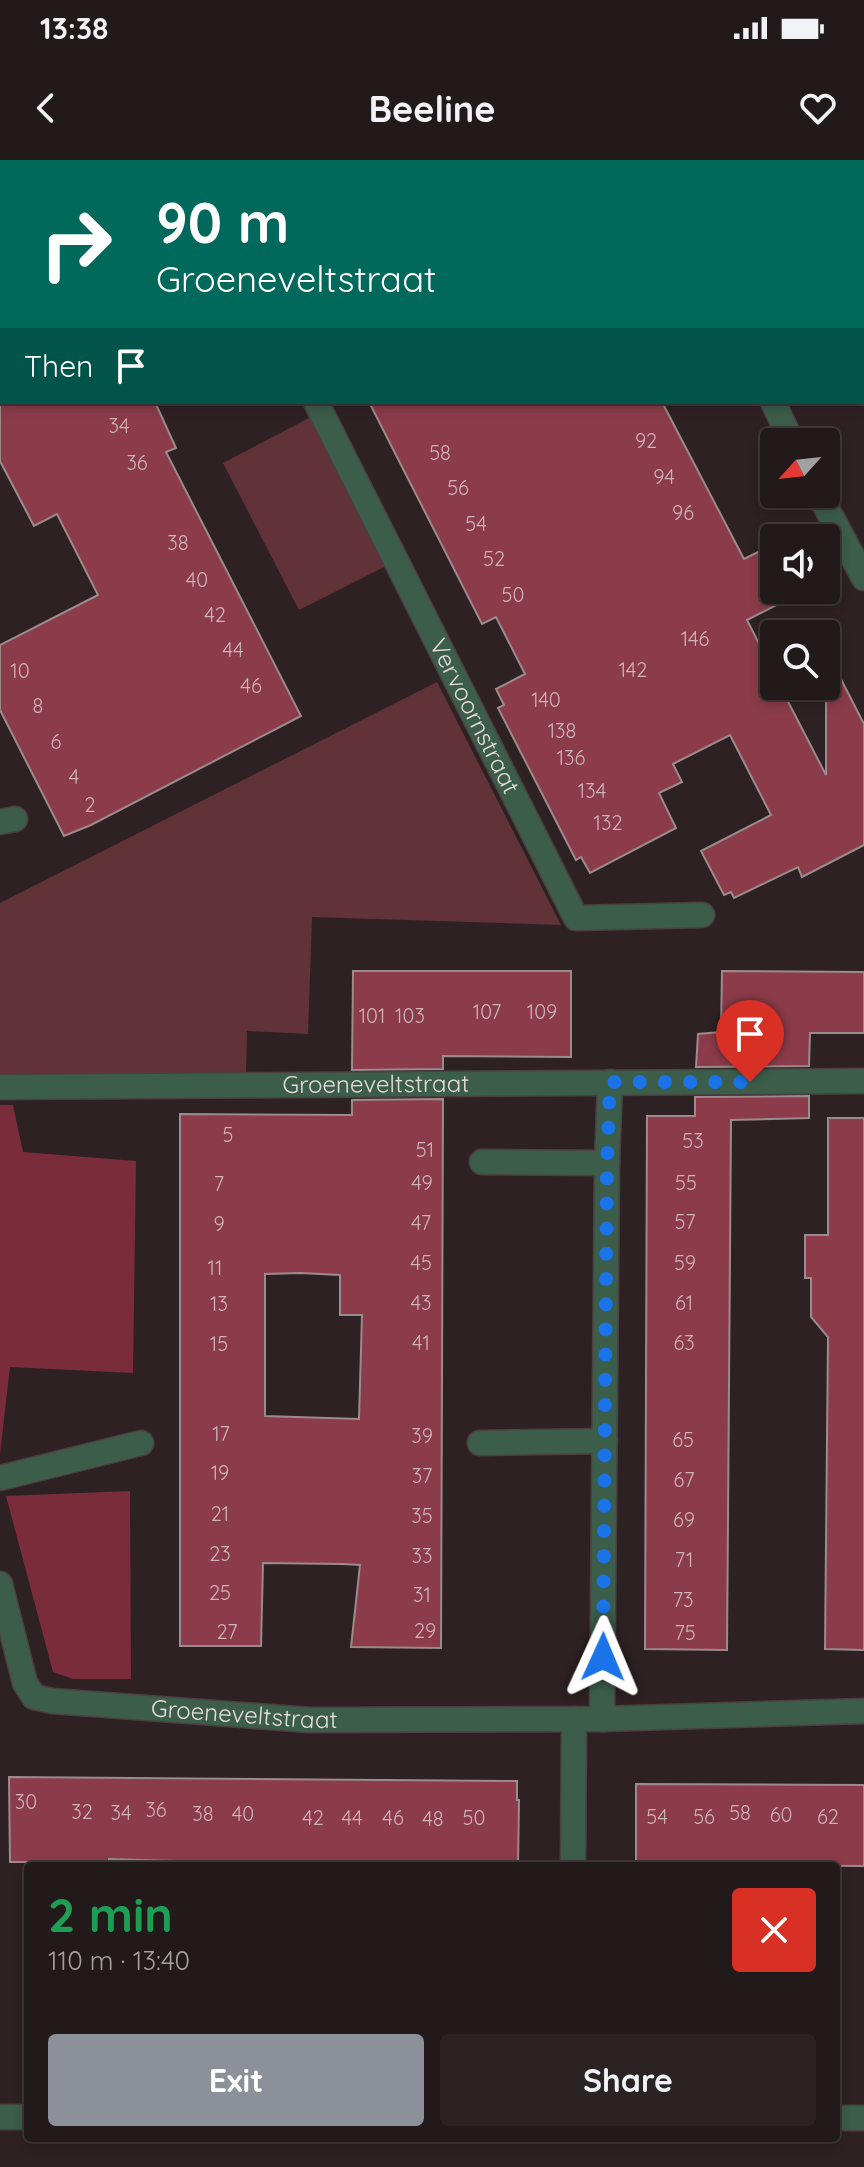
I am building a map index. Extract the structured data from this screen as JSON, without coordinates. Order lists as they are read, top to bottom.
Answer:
{
  "streets": {
    "street": ["Vervoornstraat", "Groeneveltstraat"]
  },
  "house_numbers": [
    "34",
    "92",
    "58",
    "36",
    "94",
    "56",
    "96",
    "54",
    "38",
    "52",
    "40",
    "50",
    "42",
    "146",
    "44",
    "142",
    "10",
    "46",
    "140",
    "8",
    "138",
    "6",
    "136",
    "4",
    "134",
    "2",
    "132",
    "107",
    "109",
    "101",
    "103",
    "5",
    "53",
    "51",
    "49",
    "55",
    "7",
    "57",
    "47",
    "9",
    "45",
    "59",
    "11",
    "43",
    "61",
    "13",
    "41",
    "63",
    "15",
    "17",
    "39",
    "65",
    "19",
    "37",
    "67",
    "21",
    "35",
    "69",
    "23",
    "33",
    "71",
    "25",
    "31",
    "73",
    "29",
    "27",
    "75",
    "30",
    "36",
    "32",
    "34",
    "58",
    "38",
    "40",
    "60",
    "54",
    "56",
    "62",
    "42",
    "44",
    "46",
    "50",
    "48"
  ],
  "north": "bottom left",
  "page": {
    "status": "13:38",
    "header": "Beeline",
    "turn": ["90 m", "Groeneveltstraat"],
    "then": "Then",
    "heading": ["2 min", "110 m · 13:40"],
    "buttons": ["Exit", "Share"]
  }
}
